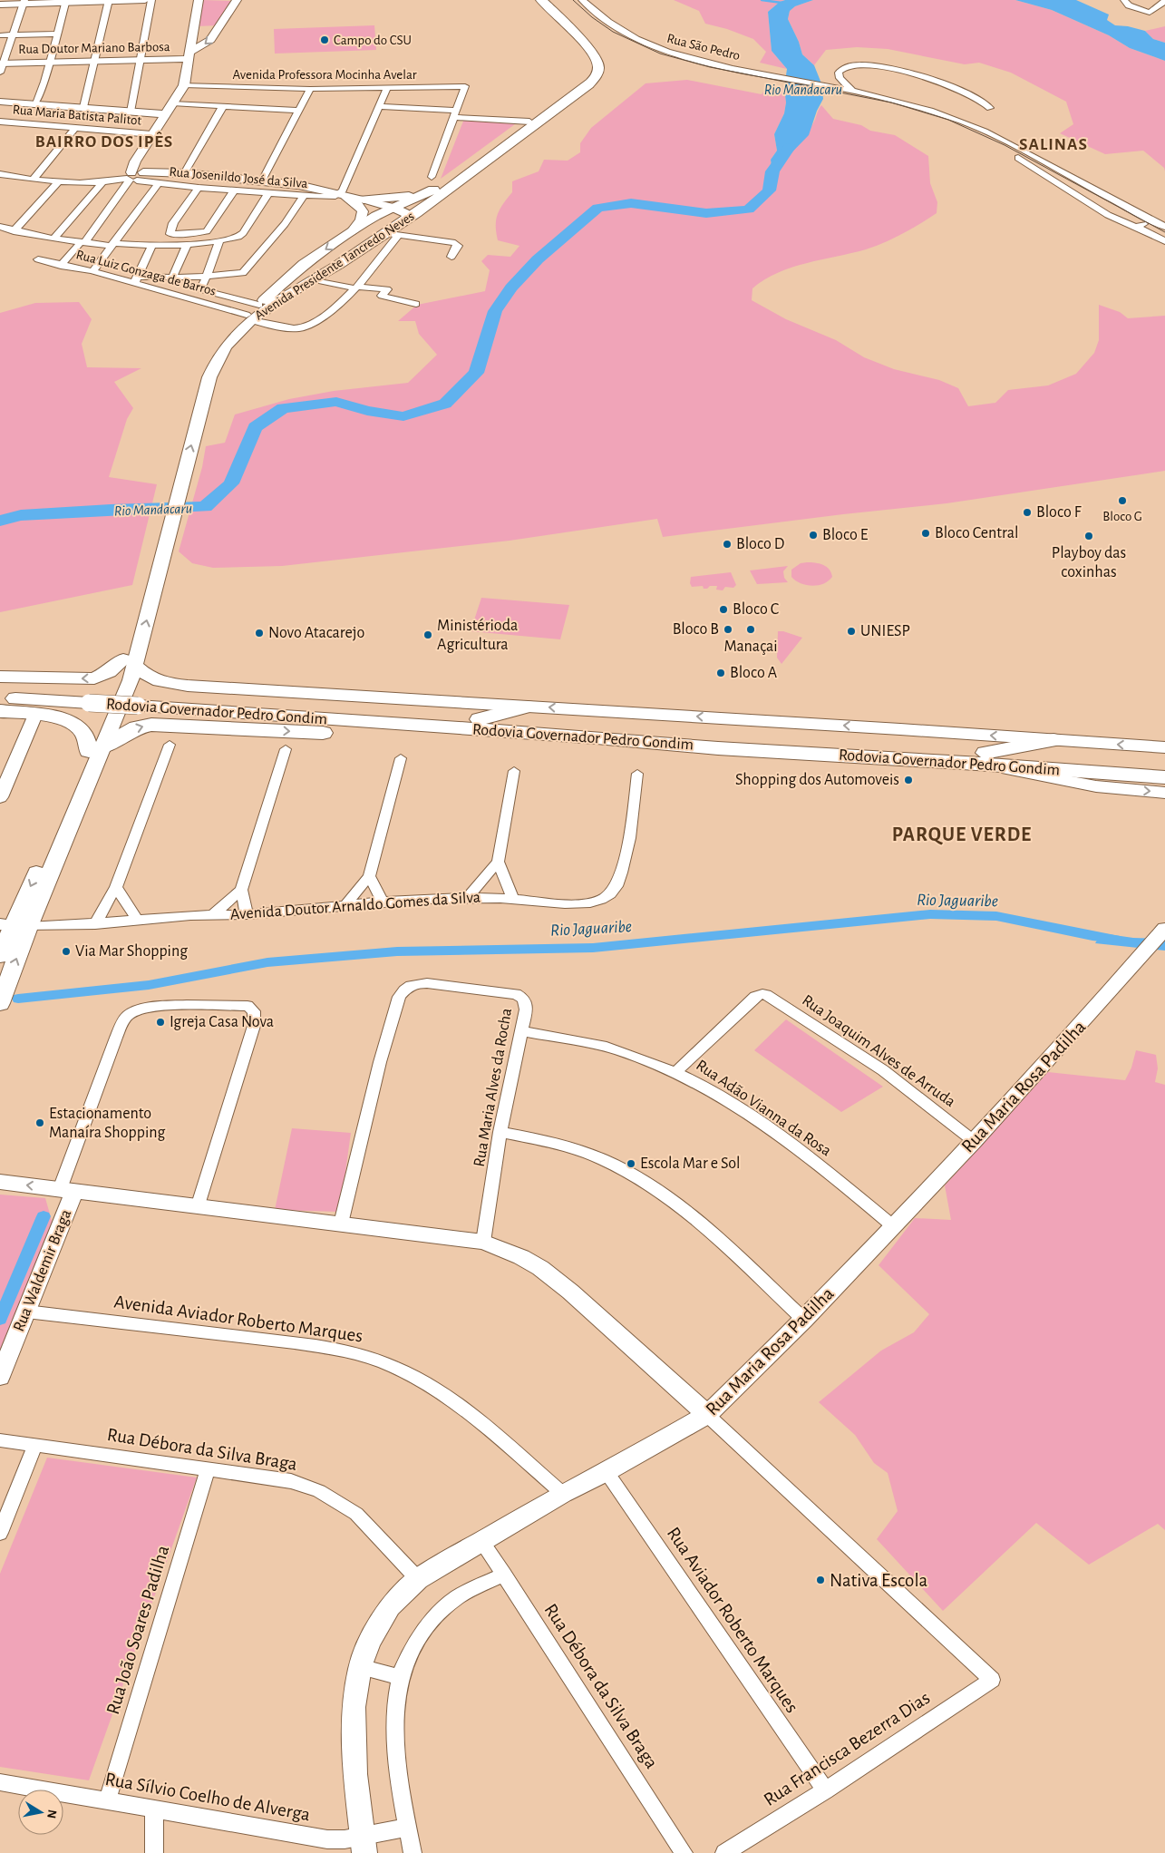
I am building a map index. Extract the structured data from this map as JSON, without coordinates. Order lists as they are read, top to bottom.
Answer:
{
  "streets": {
    "highway": ["Rodovia Governador Pedro Gondim"],
    "main road": [
      "Rua Doutor Mariano Barbosa",
      "Avenida Presidente Tancredo Neves",
      "Rua Maria Rosa Padilha",
      "Rua Waldemir Braga"
    ],
    "street": [
      "Rua São Pedro",
      "Avenida Professora Mocinha Avelar",
      "Rua Maria Batista Palitot",
      "Rua Josenildo José da Silva",
      "Rua Luiz Gonzaga de Barros",
      "Avenida Doutor Arnaldo Gomes da Silva",
      "Rua Joaquim Alves de Arruda",
      "Rua Maria Alves da Rocha",
      "Rua Adão Vianna da Rosa",
      "Avenida Aviador Roberto Marques",
      "Rua Débora da Silva Braga",
      "Rua Aviador Roberto Marques",
      "Rua João Soares Padilha",
      "Rua Francisca Bezerra Dias",
      "Rua Sílvio Coelho de Alverga"
    ]
  },
  "crossings": [
    ["Avenida Presidente Tancredo Neves", "Rua Luiz Gonzaga de Barros"],
    ["Avenida Presidente Tancredo Neves", "Rodovia Governador Pedro Gondim"],
    ["Avenida Presidente Tancredo Neves", "Avenida Doutor Arnaldo Gomes da Silva"],
    ["Rua Joaquim Alves de Arruda", "Rua Maria Rosa Padilha"],
    ["Rua Joaquim Alves de Arruda", "Rua Adão Vianna da Rosa"],
    ["Rua Maria Rosa Padilha", "Rua Adão Vianna da Rosa"],
    ["Rua Maria Rosa Padilha", "Avenida Aviador Roberto Marques"],
    ["Rua Maria Rosa Padilha", "Rua Débora da Silva Braga"],
    ["Rua Maria Rosa Padilha", "Rua Aviador Roberto Marques"],
    ["Rua Maria Rosa Padilha", "Rua Francisca Bezerra Dias"],
    ["Rua Maria Rosa Padilha", "Rua Sílvio Coelho de Alverga"],
    ["Rua Maria Alves da Rocha", "Rua Adão Vianna da Rosa"],
    ["Rua Waldemir Braga", "Avenida Aviador Roberto Marques"],
    ["Rua Débora da Silva Braga", "Rua João Soares Padilha"],
    ["Rua Aviador Roberto Marques", "Rua Francisca Bezerra Dias"],
    ["Rua João Soares Padilha", "Rua Sílvio Coelho de Alverga"]
  ],
  "districts": ["BAIRRO DOS IPÊS", "SALINAS", "PARQUE VERDE"],
  "water": ["Rio Mandacaru", "Rio Jaguaribe"],
  "places": [
    "Campo do CSU",
    "Bloco G",
    "Bloco F",
    "Bloco Central",
    "Bloco E",
    "Playboy das coxinhas",
    "Bloco D",
    "Bloco C",
    "Bloco B",
    "Manaçai",
    "UNIESP",
    "Novo Atacarejo",
    "Ministérioda Agricultura",
    "Bloco A",
    "Shopping dos Automoveis",
    "Via Mar Shopping",
    "Igreja Casa Nova",
    "Estacionamento Manaíra Shopping",
    "Escola Mar e Sol",
    "Nativa Escola"
  ],
  "north": "right"
}
